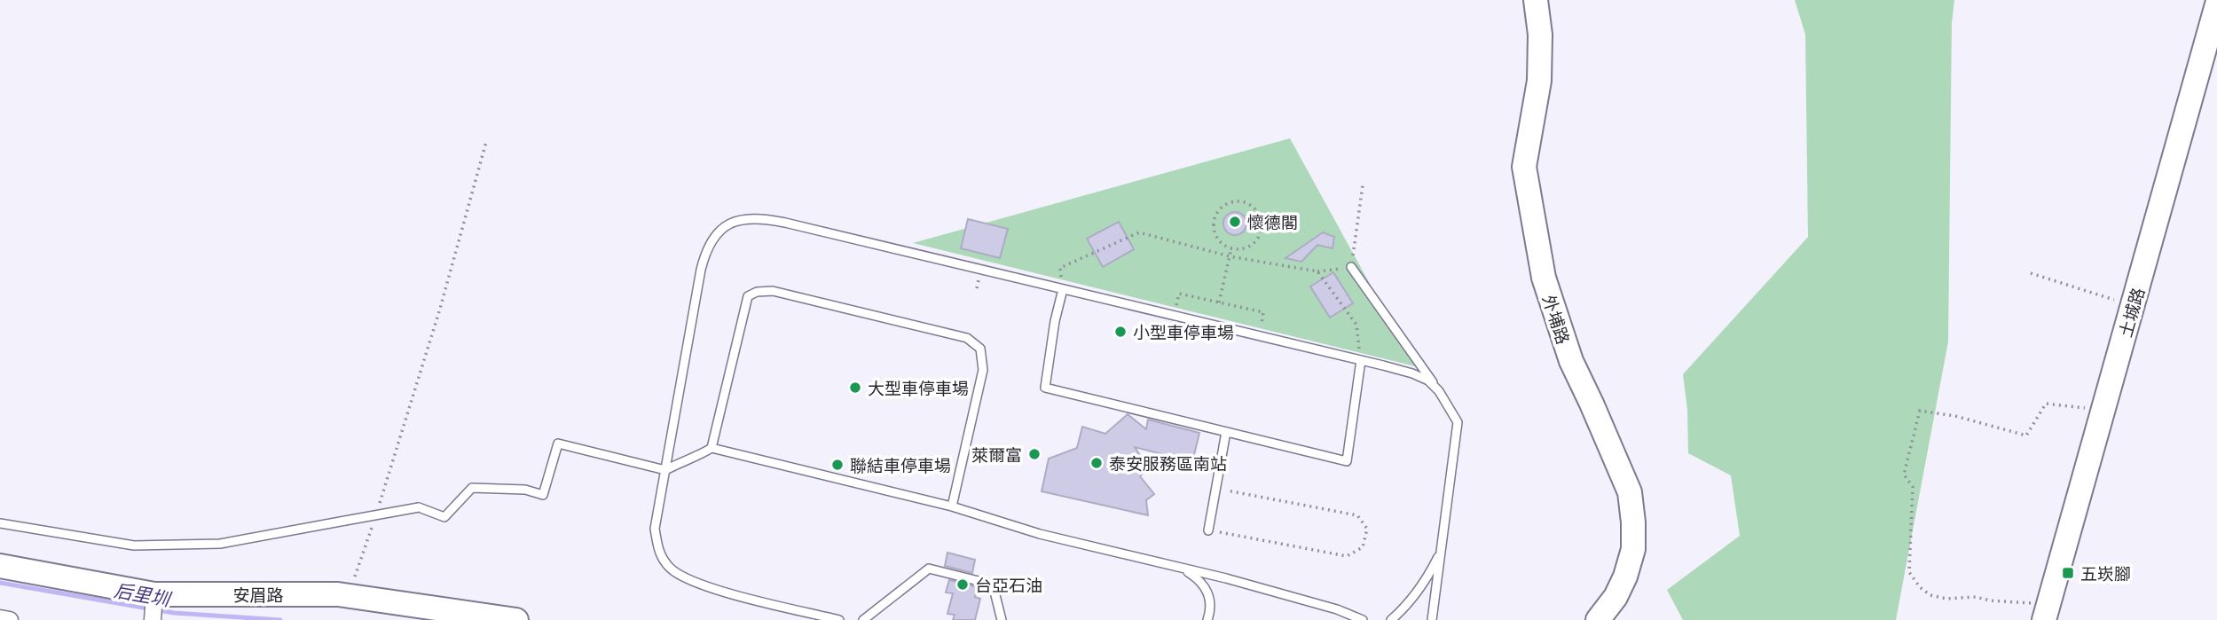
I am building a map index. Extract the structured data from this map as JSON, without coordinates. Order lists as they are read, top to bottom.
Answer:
{
  "streets": {
    "street": ["土城路", "外埔路", "安眉路"]
  },
  "water": ["后里圳"],
  "places": {
    "other": [
      "懷德閣",
      "小型車停車場",
      "大型車停車場",
      "萊爾富",
      "泰安服務區南站",
      "聯結車停車場",
      "台亞石油"
    ],
    "transit": ["五崁腳"]
  }
}
